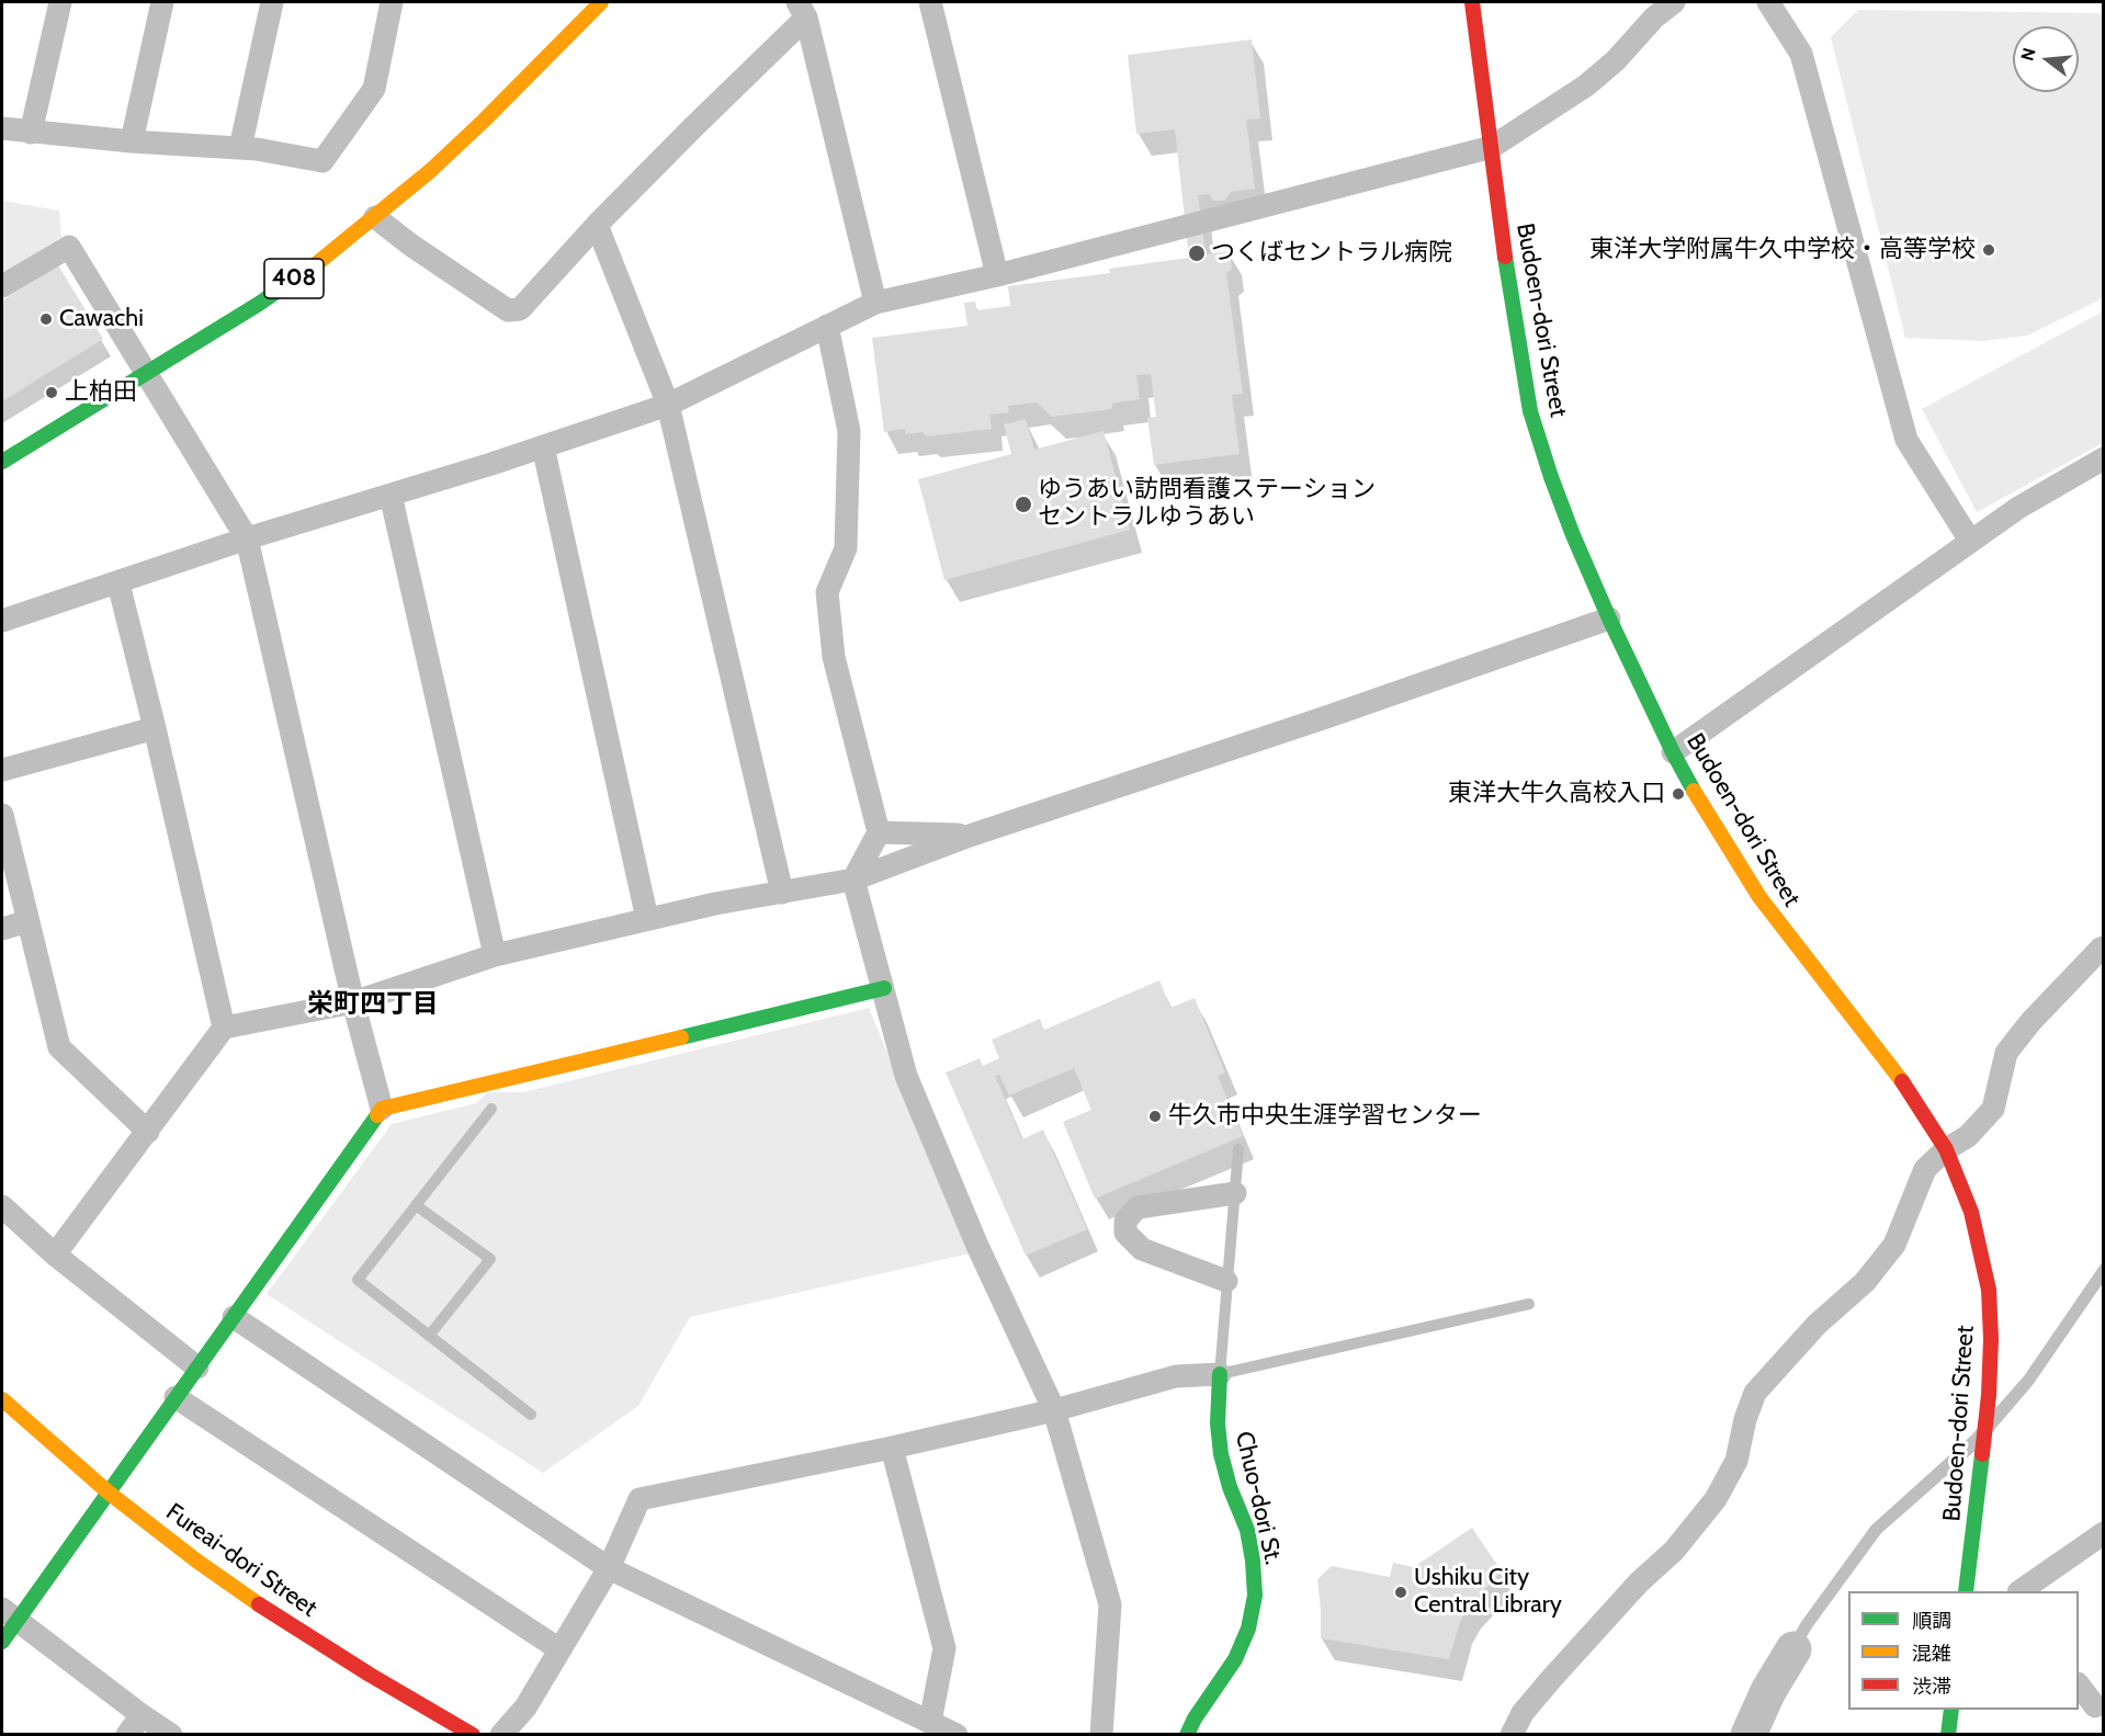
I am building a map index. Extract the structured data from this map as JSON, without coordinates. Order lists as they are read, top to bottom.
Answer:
{
  "streets": {
    "main road": [
      "408",
      "Budoen-dori Street",
      "Chuo-dori St.",
      "Fureai-dori Street"
    ]
  },
  "districts": ["栄町四丁目"],
  "places": [
    "東洋大学附属牛久中学校・高等学校",
    "つくばセントラル病院",
    "Cawachi",
    "上柏田",
    "ゆうあい訪問看護ステーション セントラルゆうあい",
    "東洋大牛久高校入口",
    "牛久市中央生涯学習センター",
    "Ushiku City Central Library"
  ],
  "legend": ["順調", "混雑", "渋滞"],
  "north": "left"
}
